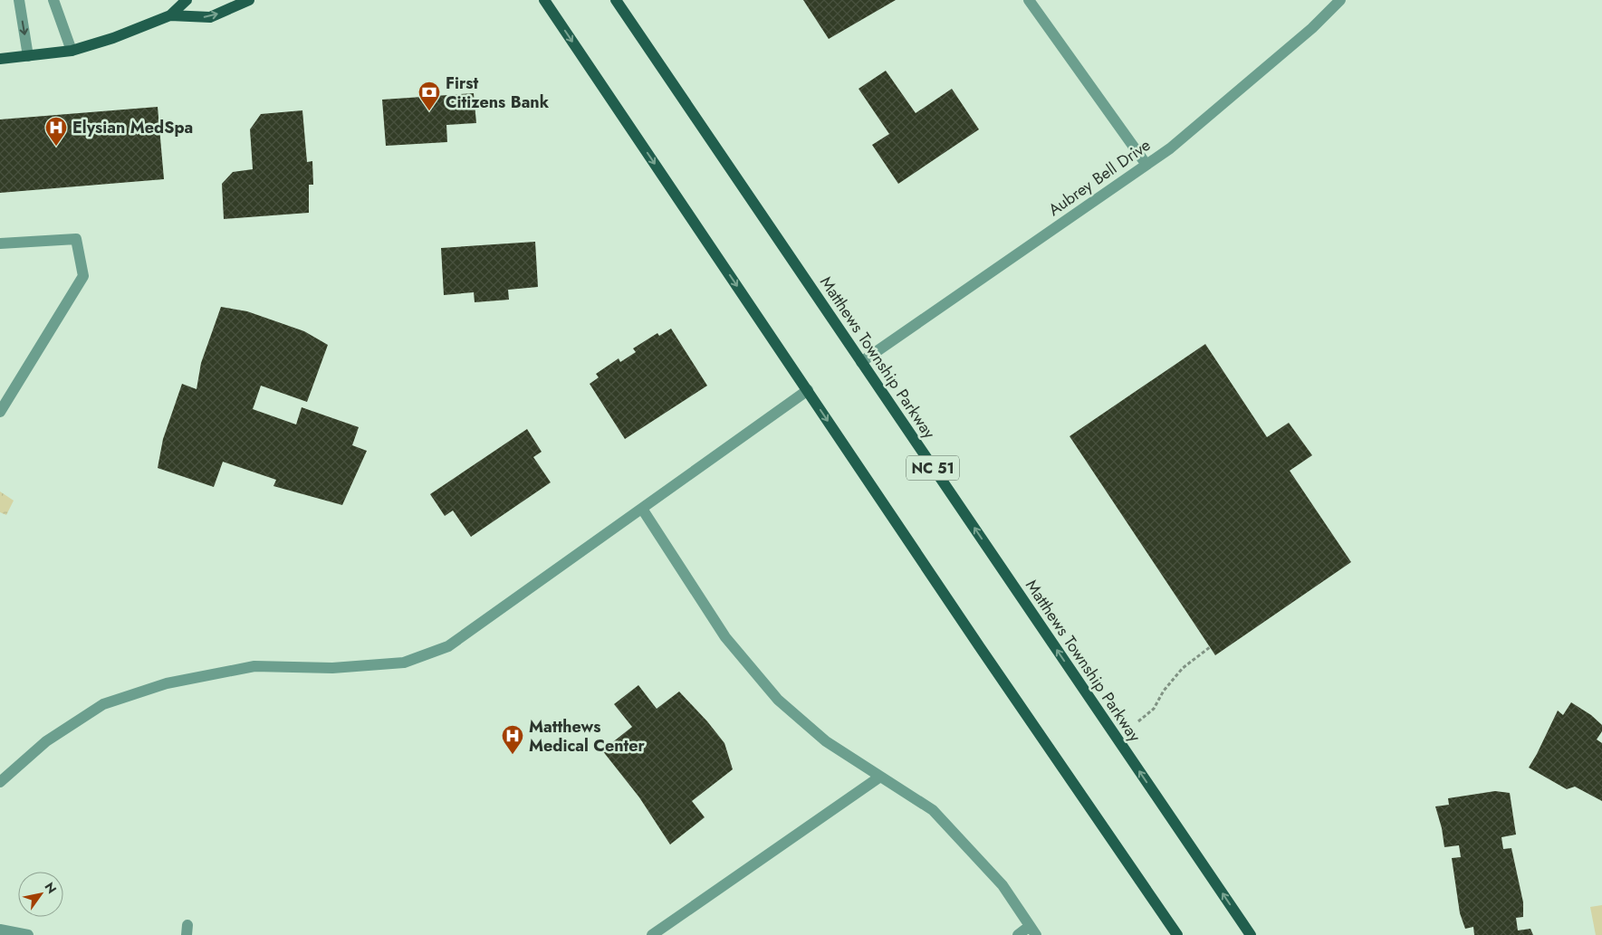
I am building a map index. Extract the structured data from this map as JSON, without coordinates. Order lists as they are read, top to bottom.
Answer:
{
  "streets": {
    "main road": ["Matthews Township Parkway", "NC 51"],
    "street": ["Aubrey Bell Drive"]
  },
  "crossings": [
    ["Aubrey Bell Drive", "Matthews Township Parkway"]
  ],
  "places": {
    "bank": ["First Citizens Bank"],
    "hospital": ["Elysian MedSpa", "Matthews Medical Center"]
  },
  "north": "top right"
}
